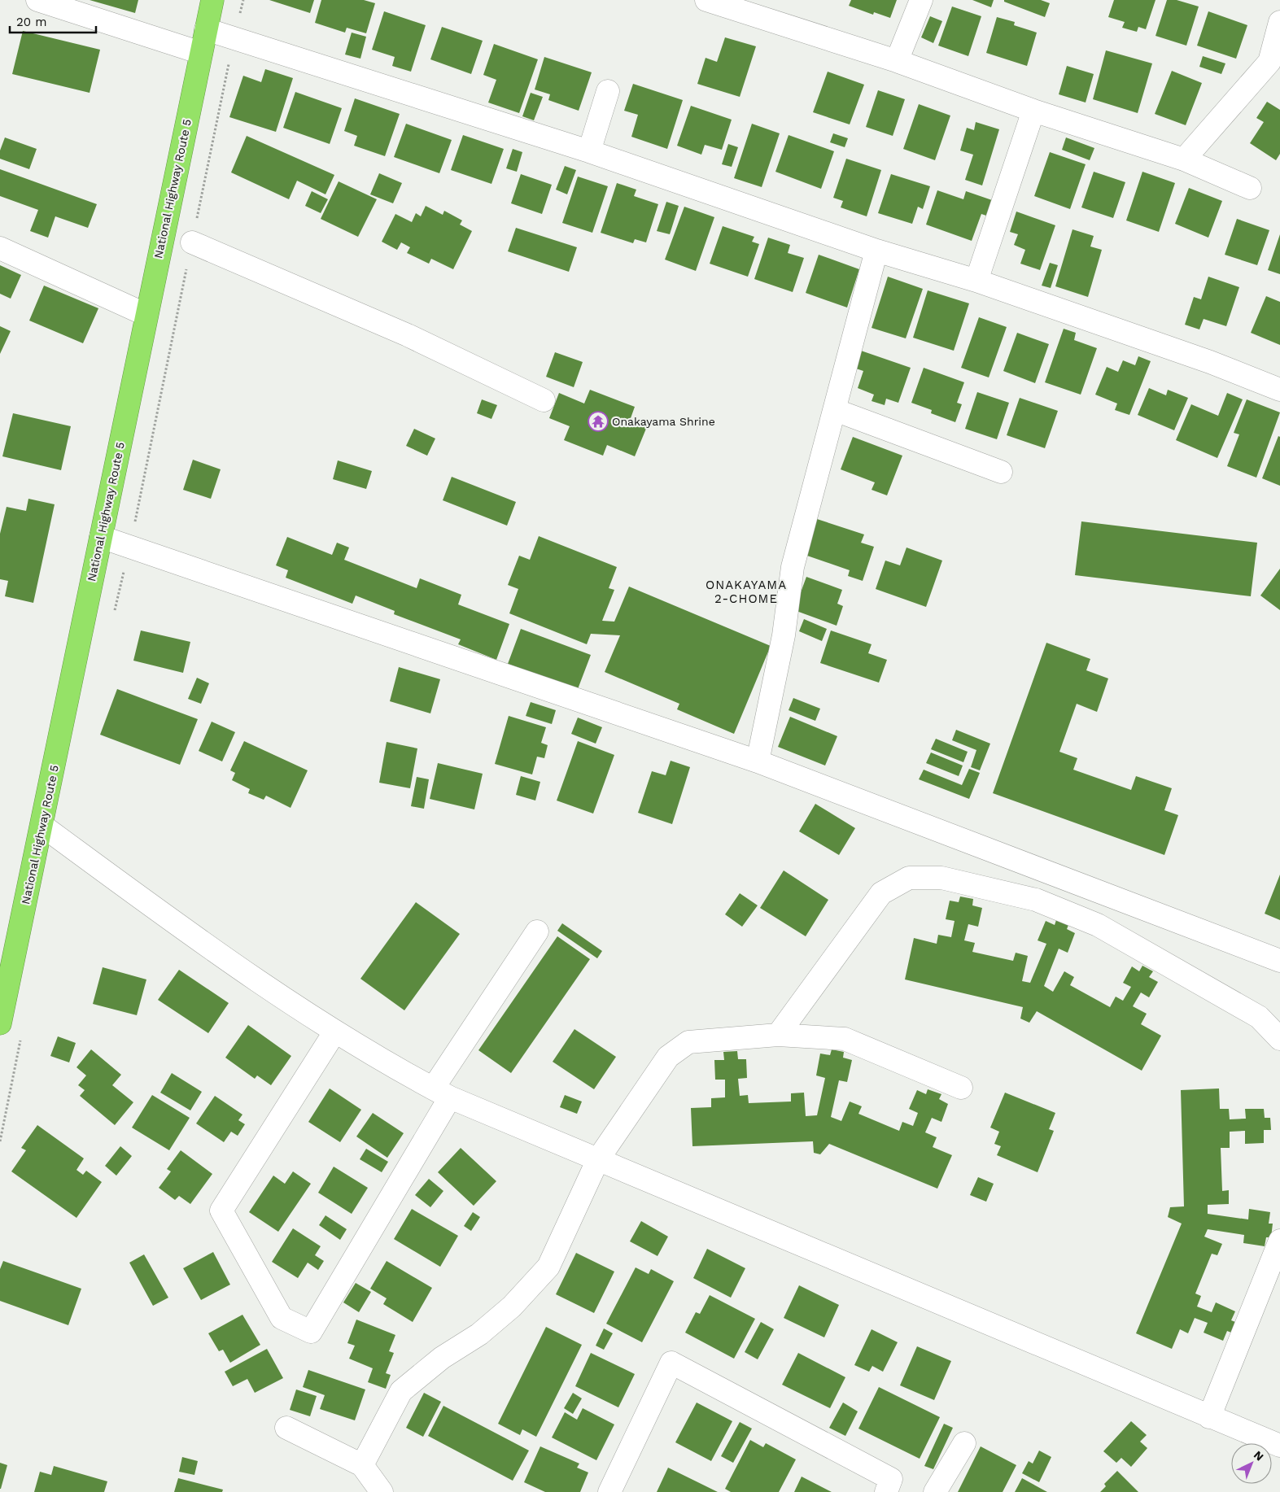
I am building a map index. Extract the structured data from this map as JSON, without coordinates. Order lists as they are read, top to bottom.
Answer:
{
  "streets": {
    "highway": ["National Highway Route 5"]
  },
  "districts": ["ONAKAYAMA 2-CHOME"],
  "places": {
    "temple": ["Onakayama Shrine"]
  },
  "scale_bar": "20 m",
  "north": "top right"
}
